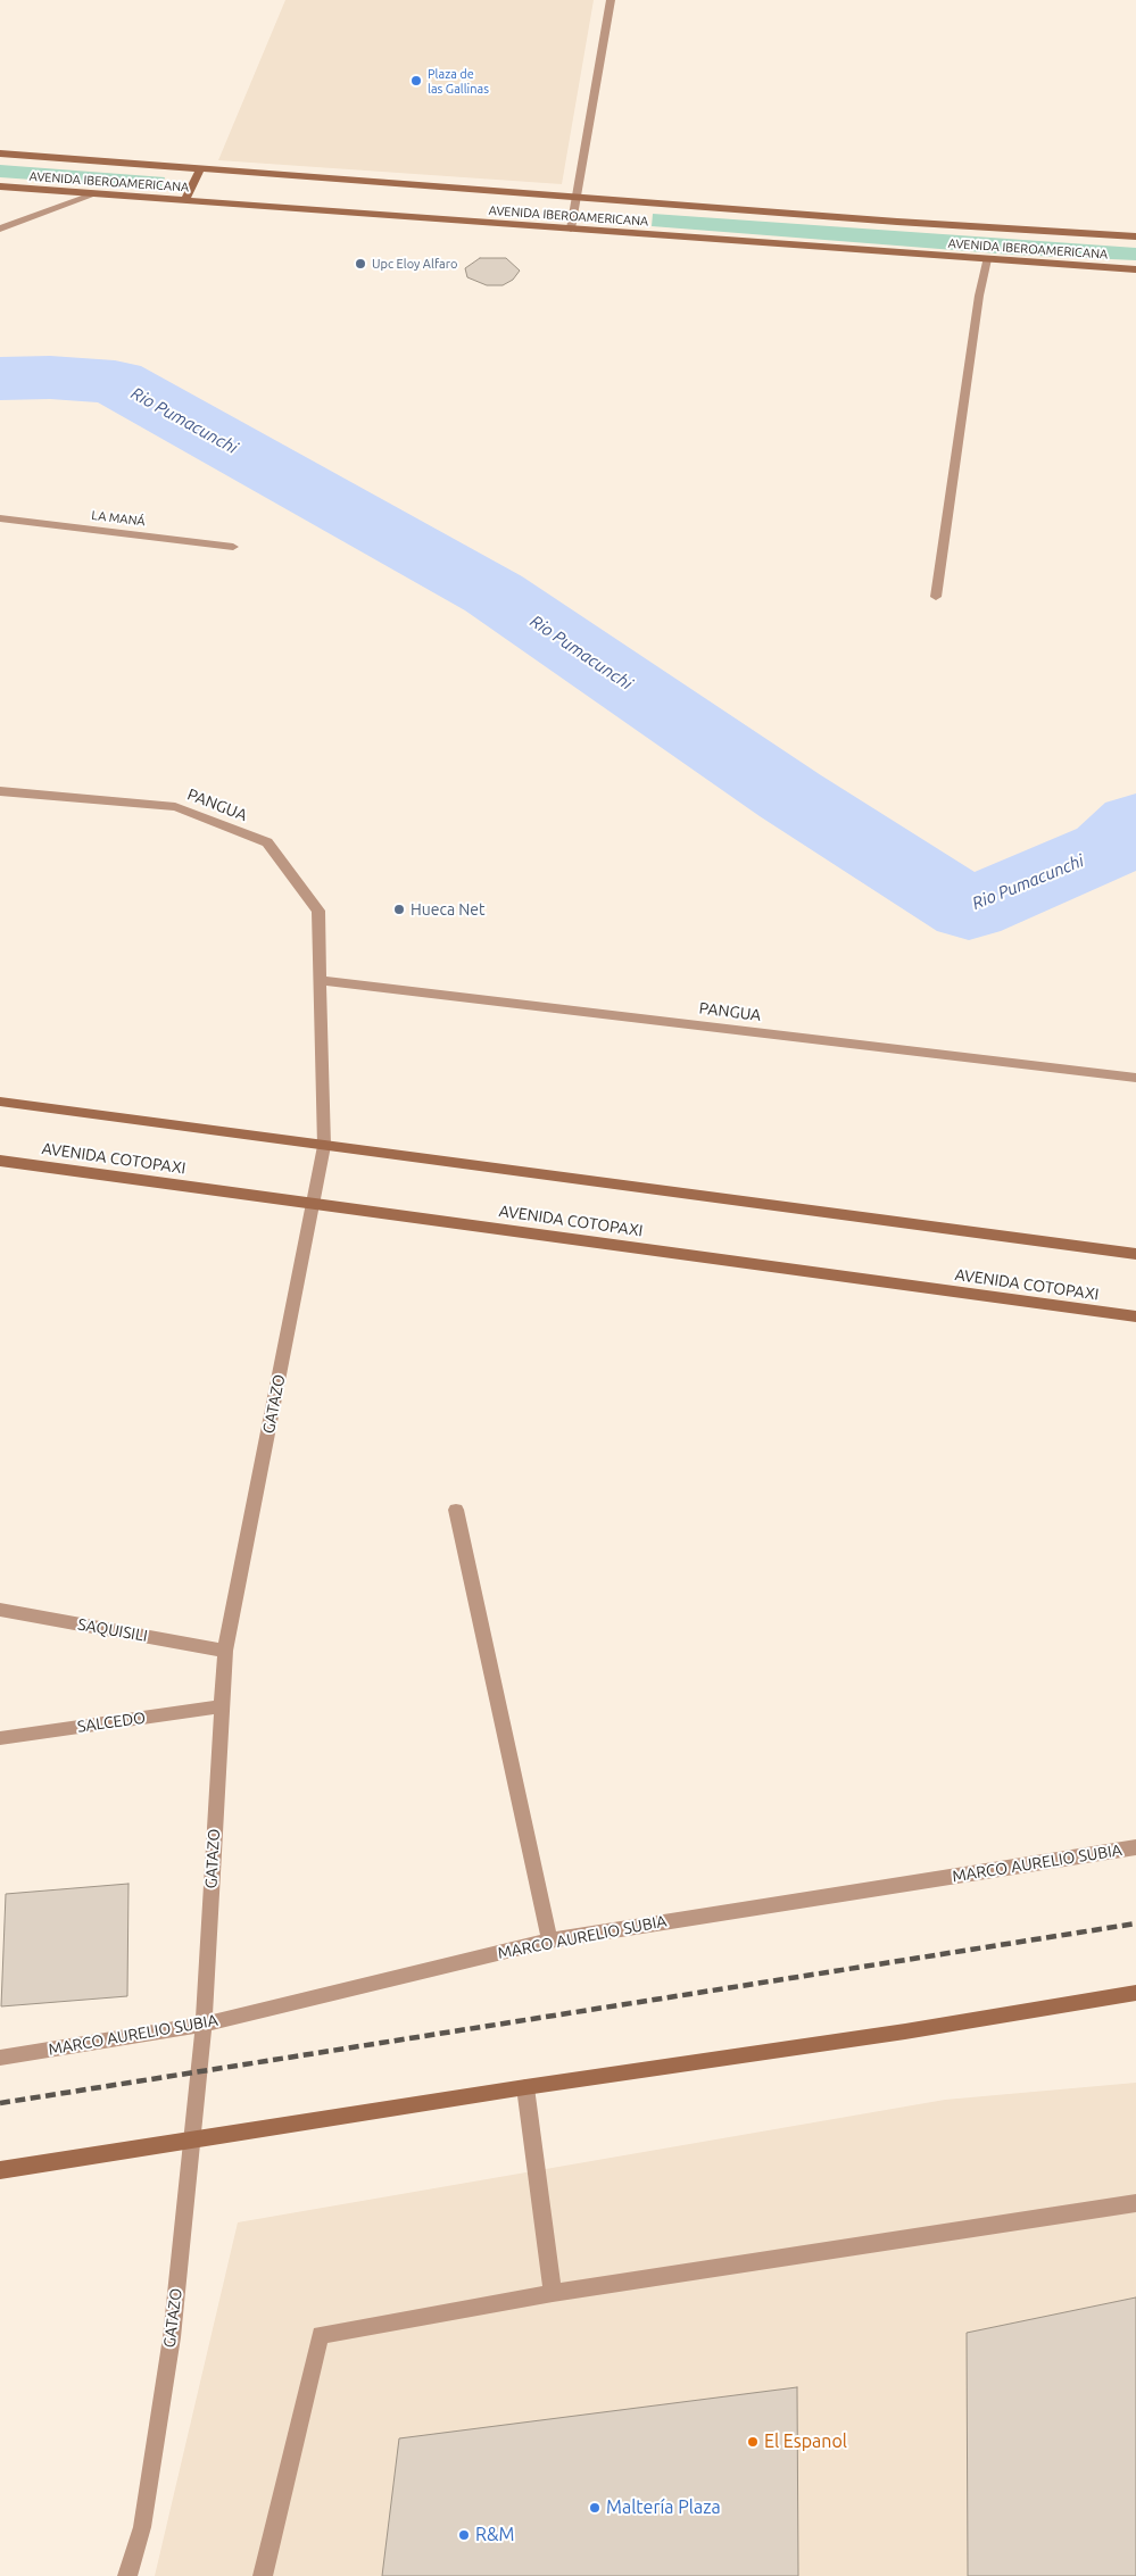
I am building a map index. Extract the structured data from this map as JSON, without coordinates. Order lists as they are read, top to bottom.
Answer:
{
  "streets": {
    "street": [
      "AVENIDA IBEROAMERICANA",
      "LA MANÁ",
      "PANGUA",
      "AVENIDA COTOPAXI",
      "GATAZO",
      "SAQUISILI",
      "SALCEDO",
      "MARCO AURELIO SUBIA"
    ]
  },
  "crossings": [
    ["PANGUA", "GATAZO"],
    ["AVENIDA COTOPAXI", "GATAZO"],
    ["GATAZO", "SAQUISILI"],
    ["GATAZO", "SALCEDO"],
    ["GATAZO", "MARCO AURELIO SUBIA"]
  ],
  "water": ["Rio Pumacunchi"],
  "places": [
    "Plaza de las Gallinas",
    "Upc Eloy Alfaro",
    "Hueca Net",
    "El Espanol",
    "Maltería Plaza",
    "R&M"
  ]
}
